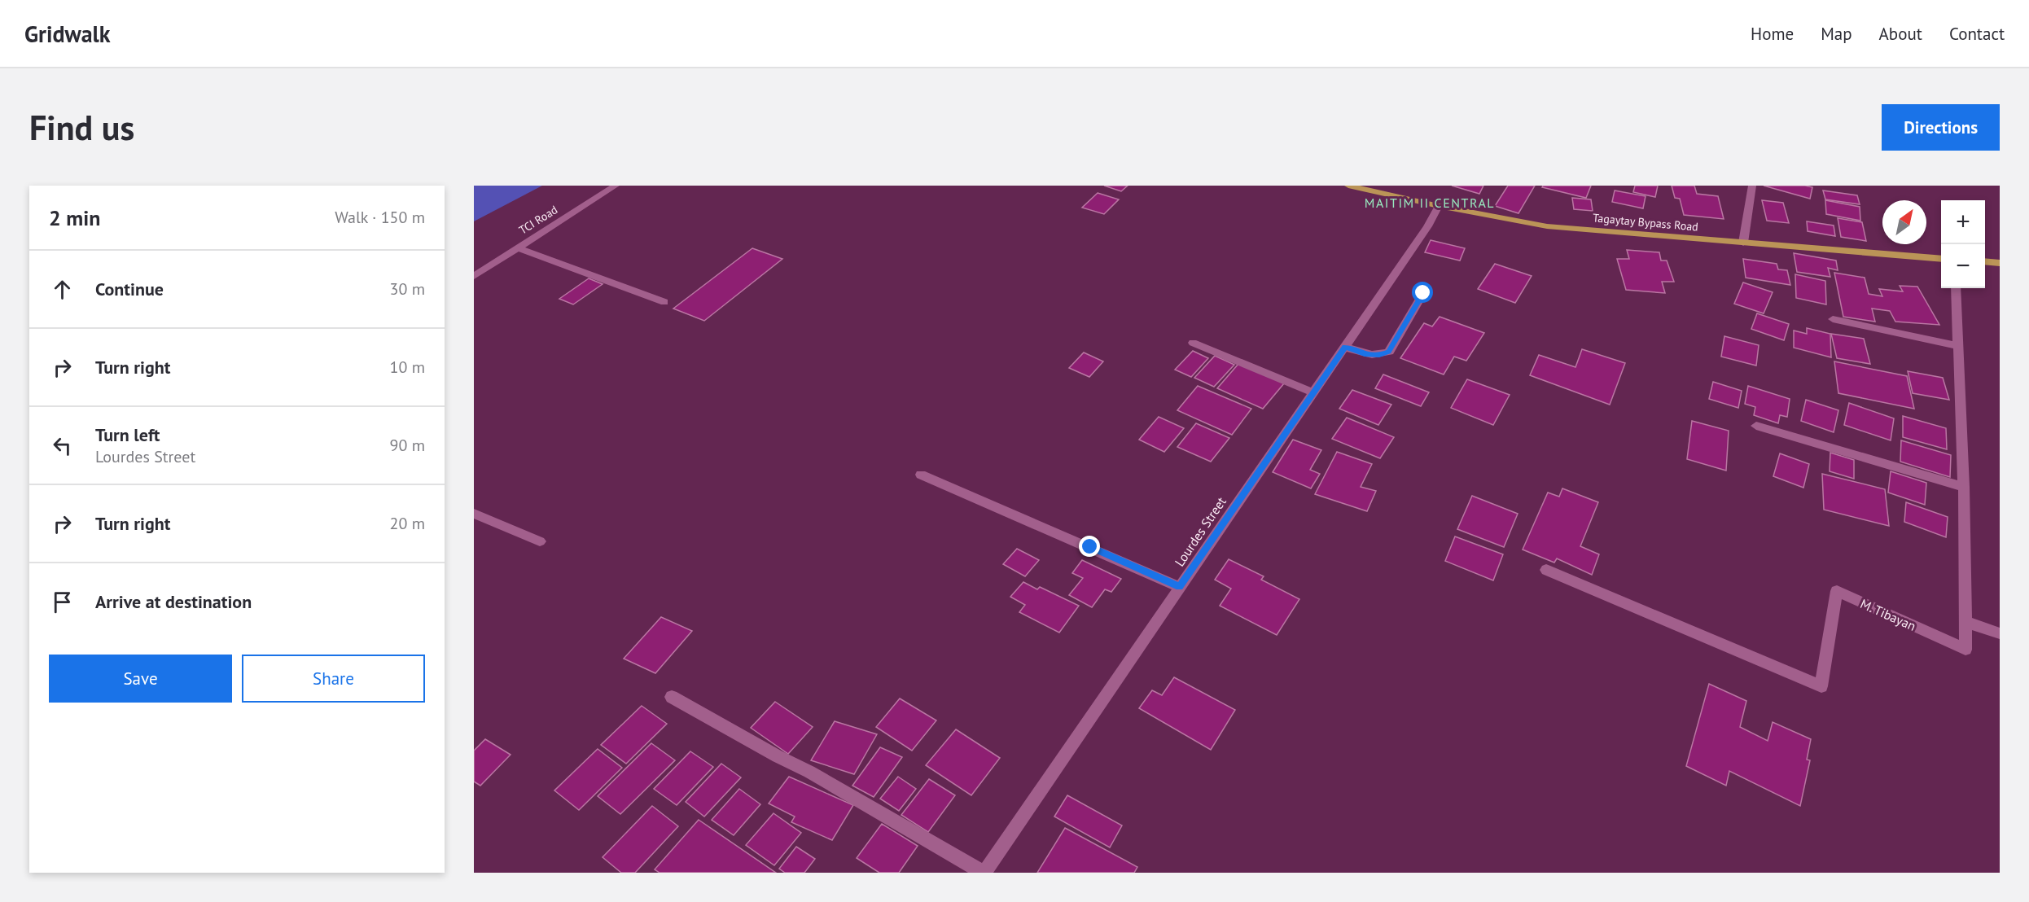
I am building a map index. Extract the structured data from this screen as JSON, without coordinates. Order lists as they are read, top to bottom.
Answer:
{
  "streets": {
    "main road": ["Tagaytay Bypass Road"],
    "street": ["TCI Road", "Lourdes Street", "M. Tibayan"]
  },
  "crossings": [
    ["Tagaytay Bypass Road", "Lourdes Street"]
  ],
  "districts": ["MAITIM II CENTRAL"],
  "north": "top right",
  "page": {
    "header": "Gridwalk",
    "nav": [
      "Home",
      "Map",
      "About",
      "Contact"
    ],
    "buttons": [
      "Directions",
      ["Save", "Share"]
    ],
    "title": "Find us",
    "heading": ["2 min", "Walk · 150 m"],
    "map_buttons": ["+", "−"],
    "list": [
      ["Continue", "30 m"],
      ["Turn right", "10 m"],
      ["Turn left", "Lourdes Street", "90 m"],
      ["Turn right", "20 m"],
      "Arrive at destination"
    ]
  }
}
